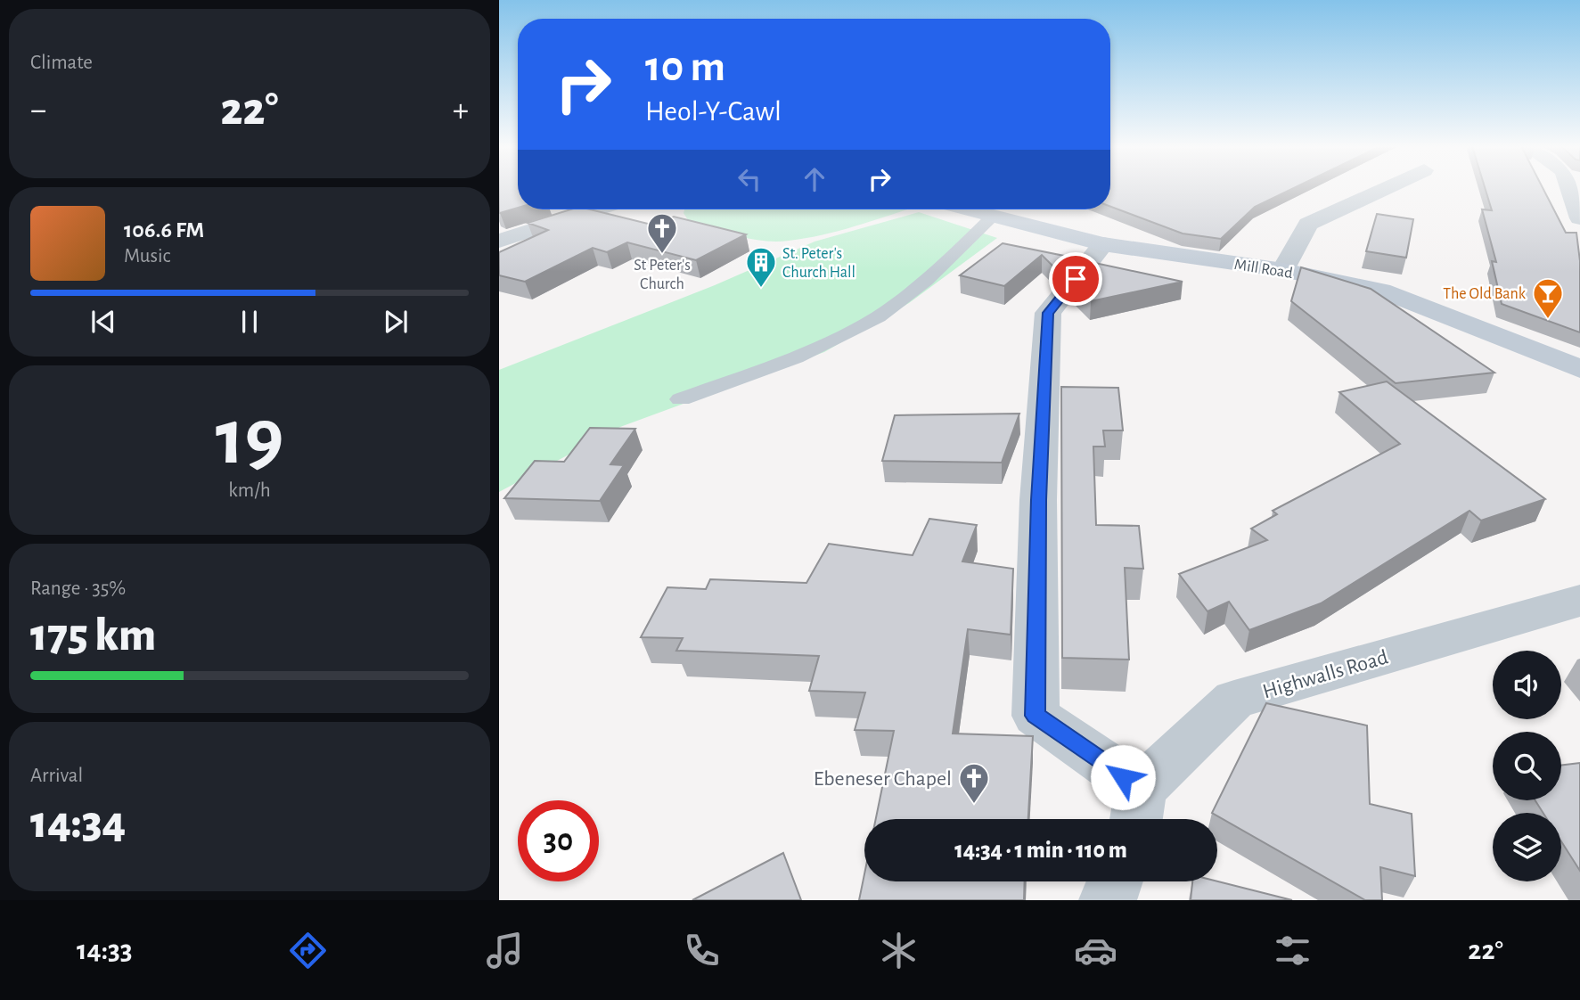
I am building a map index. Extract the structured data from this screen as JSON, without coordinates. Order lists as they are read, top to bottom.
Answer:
{
  "streets": {
    "street": ["Mill Road", "Highwalls Road"]
  },
  "places": {
    "church": ["St Peter's Church", "Ebeneser Chapel"],
    "building": ["St. Peter's Church Hall"],
    "bar": ["The Old Bank"]
  },
  "page": {
    "tile": [
      "Climate",
      ["19", "km/h"],
      ["Range · 35%", "175 km"],
      ["Arrival", "14:34"]
    ],
    "turn": ["10 m", "Heol-Y-Cawl"],
    "heat": ["−", "22°", "+"],
    "song": ["106.6 FM", "Music"],
    "limit": "30",
    "trip": "14:34 · 1 min · 110 m",
    "tabs": ["14:33", "22°"]
  }
}
